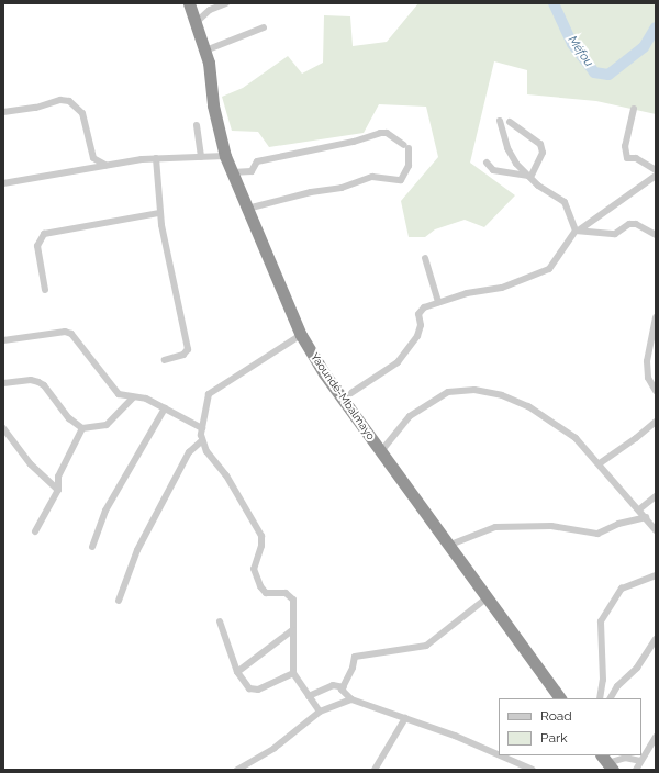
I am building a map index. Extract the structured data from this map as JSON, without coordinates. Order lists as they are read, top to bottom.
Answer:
{
  "streets": {
    "highway": ["Yaoundé-Mbalmayo"]
  },
  "water": ["Méfou"],
  "legend": ["Road", "Park"]
}
